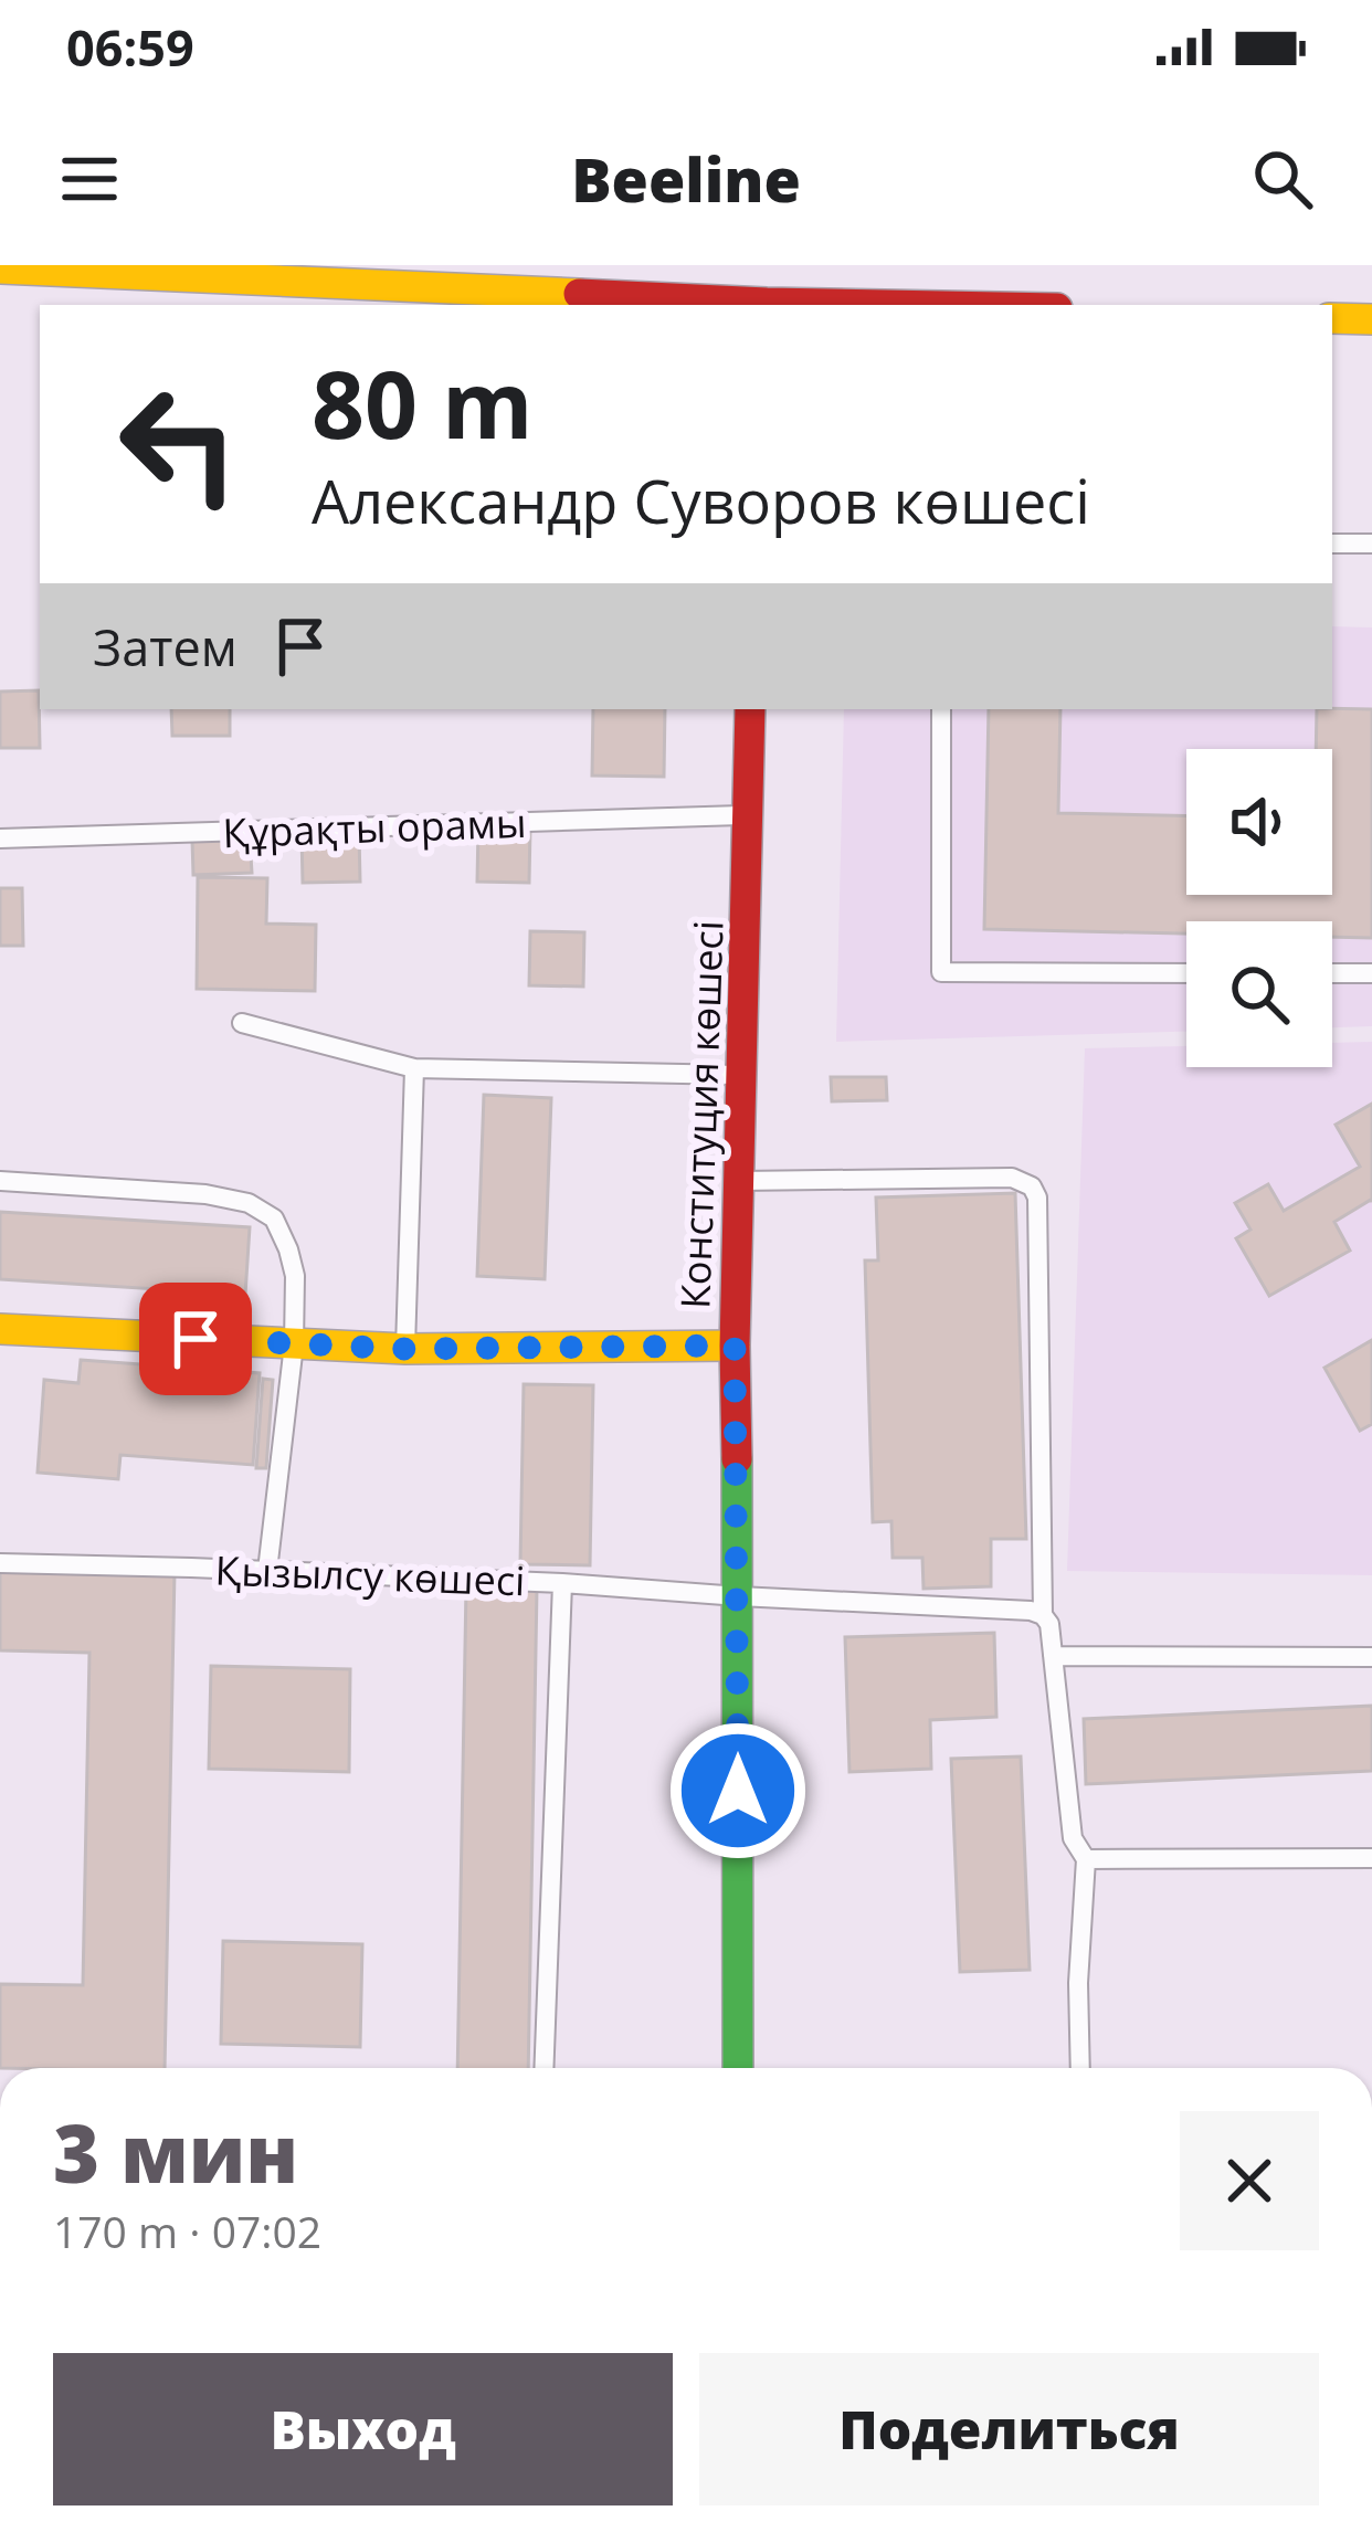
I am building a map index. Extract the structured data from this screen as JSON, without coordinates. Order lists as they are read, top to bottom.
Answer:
{
  "streets": {
    "main road": ["Конституция көшесі"],
    "lane": ["Құрақты орамы", "Қызылсу көшесі"]
  },
  "crossings": [
    ["Құрақты орамы", "Конституция көшесі"],
    ["Конституция көшесі", "Қызылсу көшесі"]
  ],
  "page": {
    "status": "06:59",
    "header": "Beeline",
    "turn": ["80 m", "Александр Суворов көшесі"],
    "then": "Затем",
    "heading": ["3 мин", "170 m · 07:02"],
    "buttons": ["Выход", "Поделиться"]
  }
}
